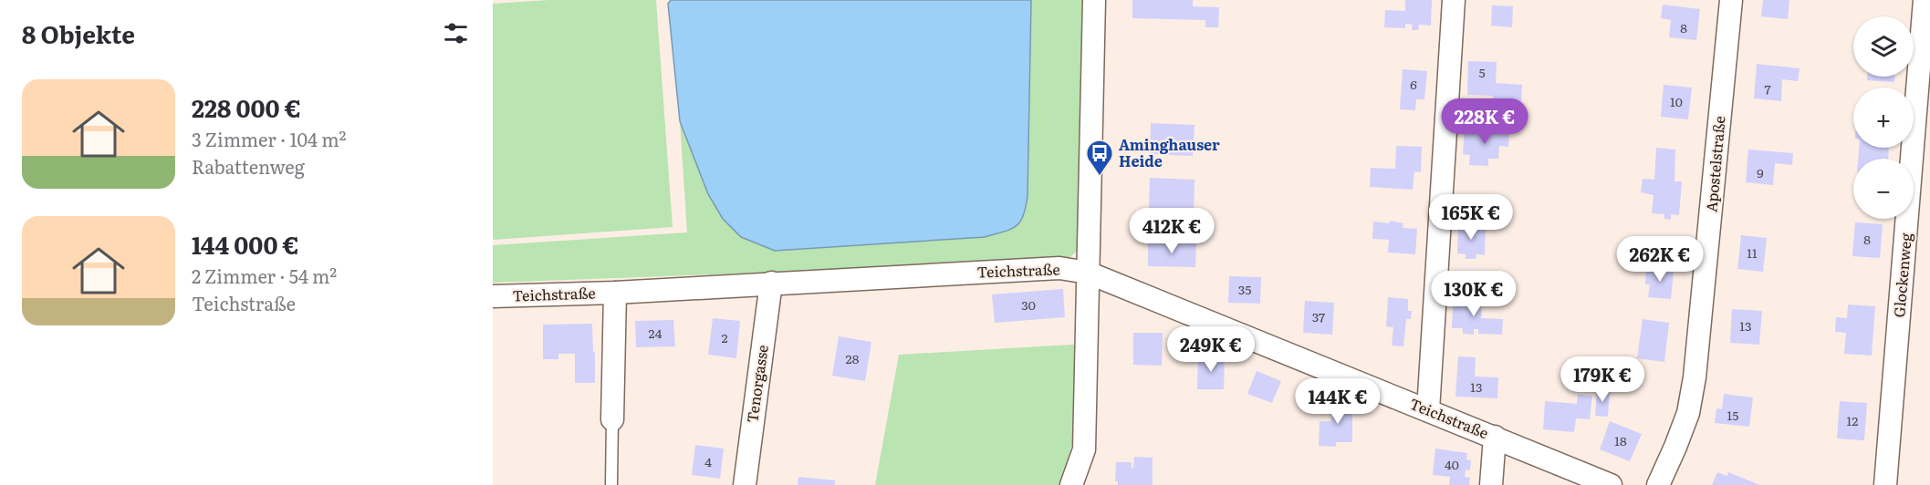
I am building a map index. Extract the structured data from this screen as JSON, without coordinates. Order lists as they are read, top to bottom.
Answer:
{
  "streets": {
    "street": [
      "Apostelstraße",
      "Teichstraße",
      "Glockenweg",
      "Tenorgasse"
    ]
  },
  "crossings": [
    ["Teichstraße", "Tenorgasse"]
  ],
  "places": {
    "bus stop": ["Aminghauser Heide"]
  },
  "house_numbers": [
    "8",
    "5",
    "6",
    "7",
    "10",
    "9",
    "8",
    "11",
    "35",
    "30",
    "37",
    "13",
    "24",
    "2",
    "28",
    "13",
    "15",
    "12",
    "18",
    "4",
    "40"
  ],
  "page": {
    "heading": "8 Objekte",
    "map_buttons": ["+", "−"],
    "list": [
      {
        "name": "228 000 €",
        "note": "3 Zimmer · 104 m² · Rabattenweg"
      },
      {
        "name": "144 000 €",
        "note": "2 Zimmer · 54 m² · Teichstraße"
      }
    ],
    "price": [
      "228K €",
      "165K €",
      "412K €",
      "262K €",
      "130K €",
      "249K €",
      "179K €",
      "144K €"
    ]
  }
}
